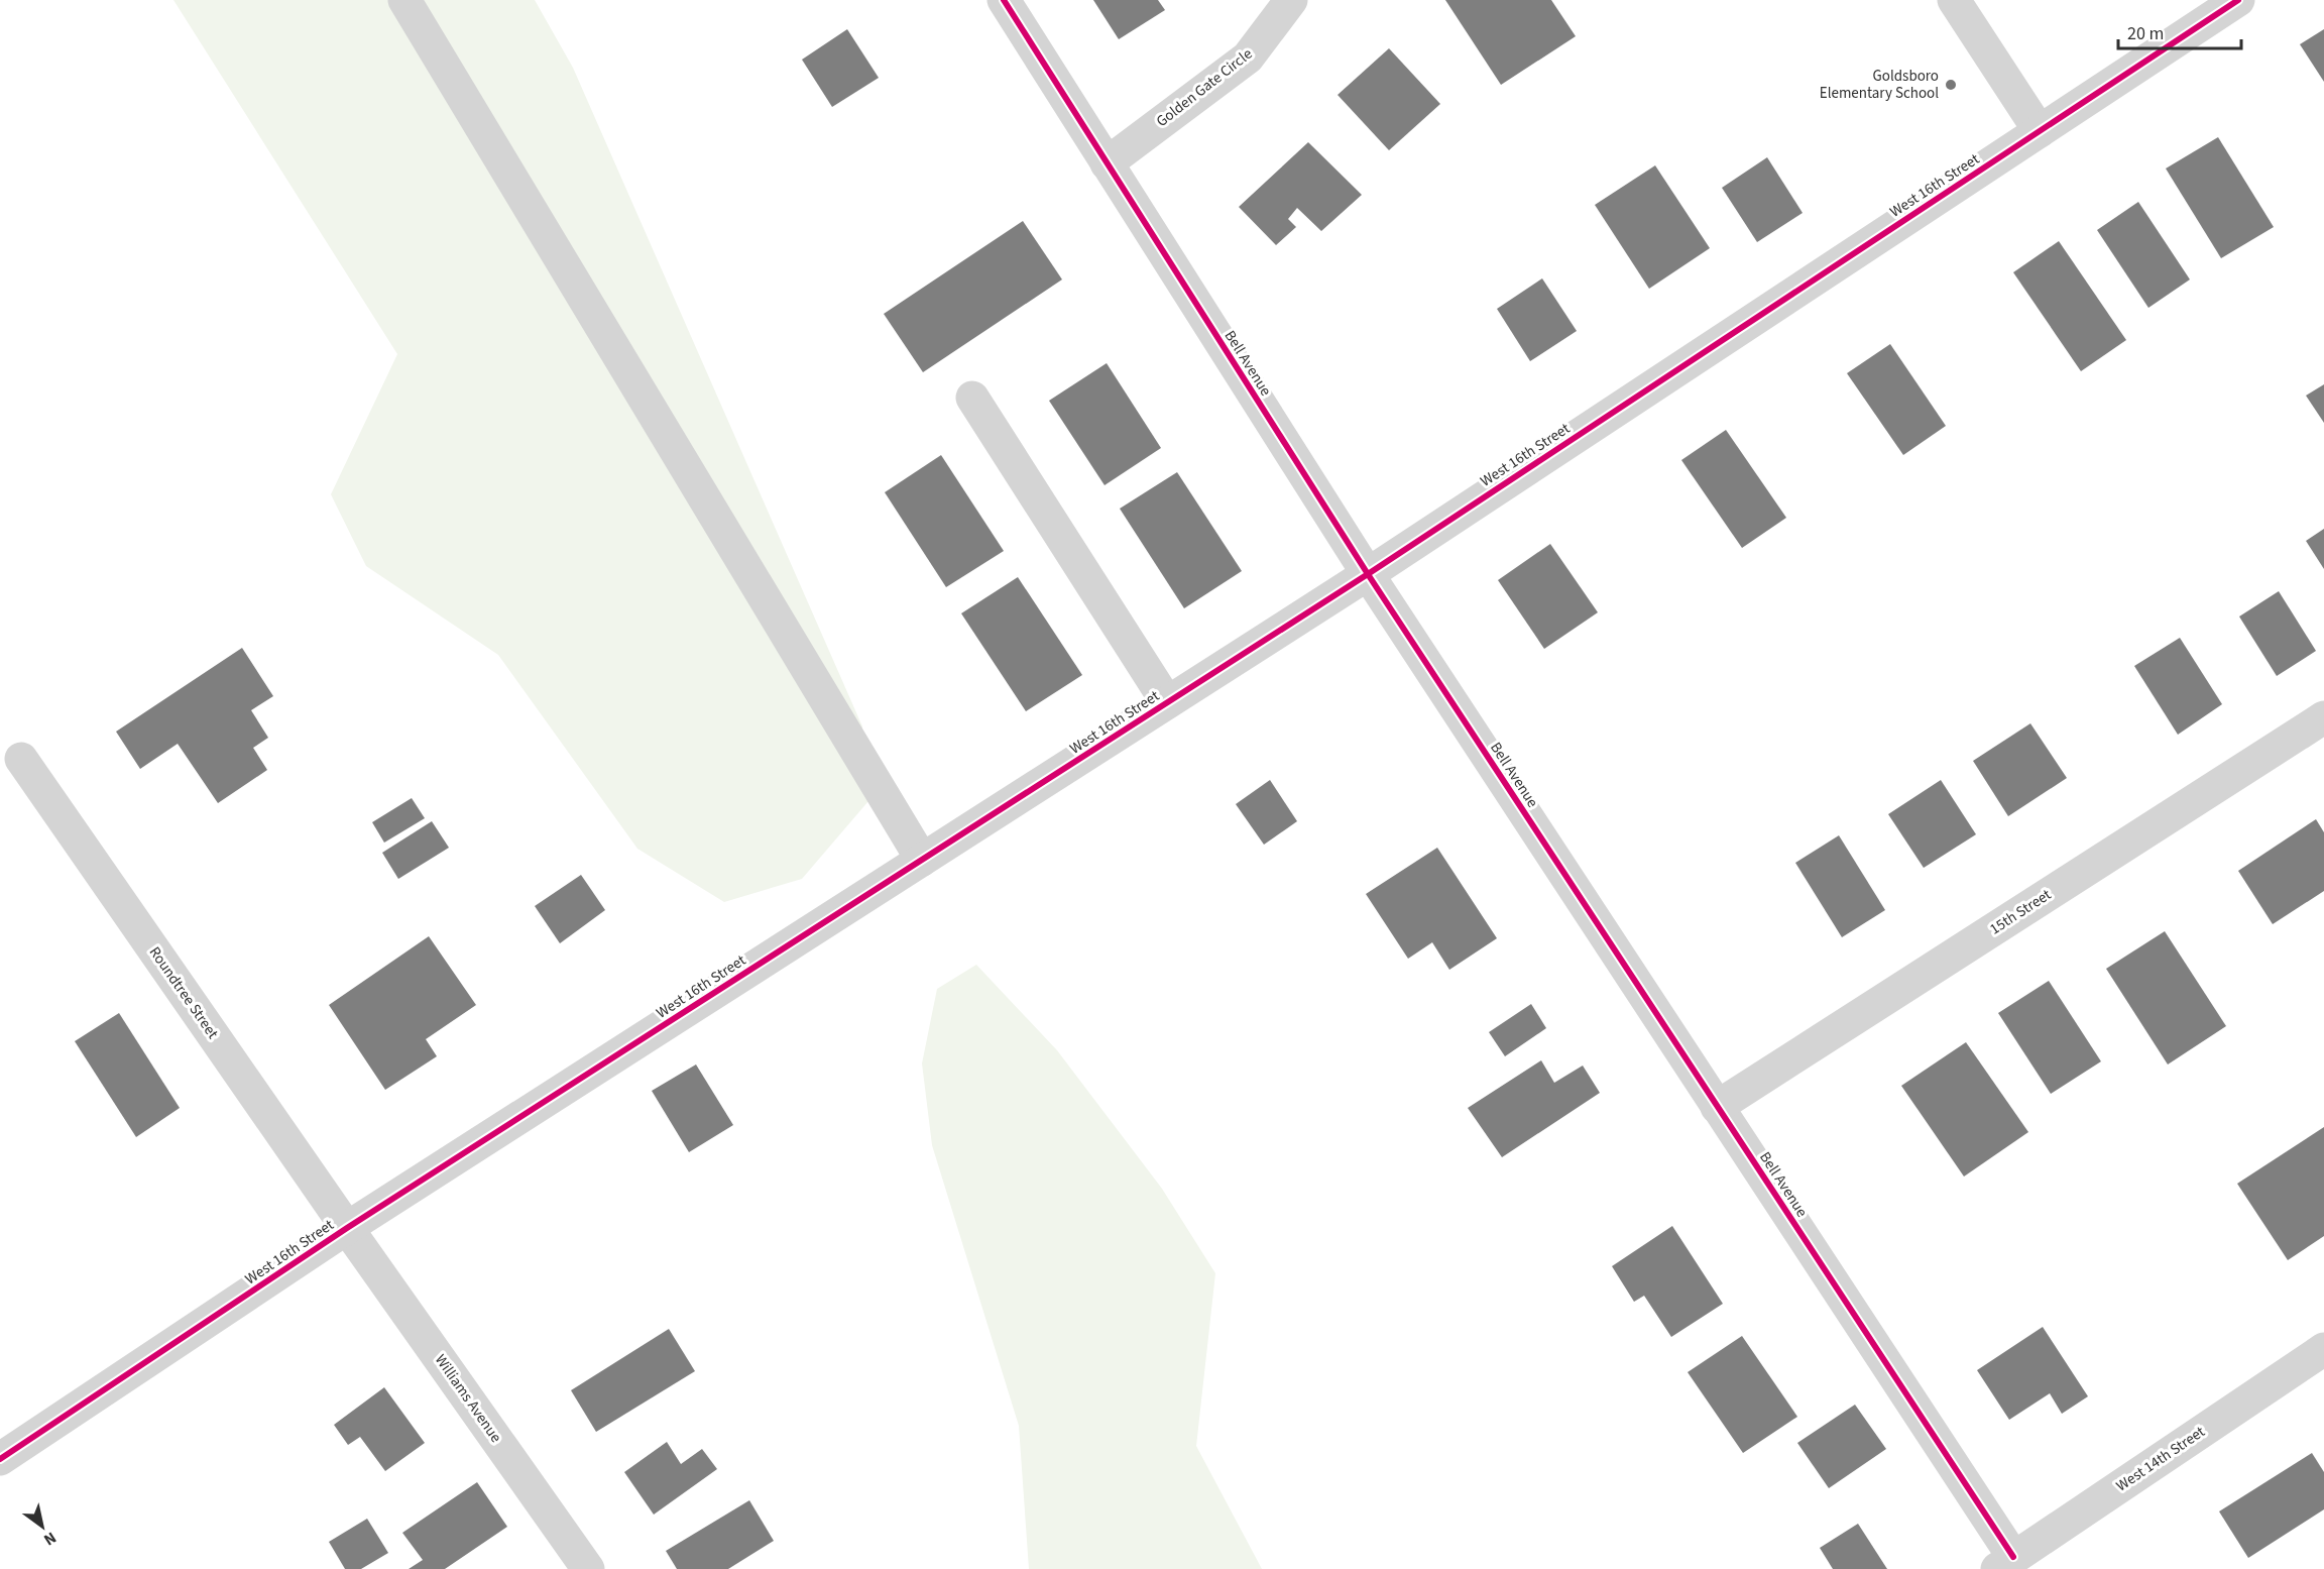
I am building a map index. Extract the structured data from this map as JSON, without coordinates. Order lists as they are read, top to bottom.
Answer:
{
  "streets": {
    "street": [
      "Golden Gate Circle",
      "West 16th Street",
      "Bell Avenue",
      "15th Street",
      "Roundtree Street",
      "Williams Avenue",
      "West 14th Street"
    ]
  },
  "crossings": [
    ["Golden Gate Circle", "Bell Avenue"],
    ["West 16th Street", "Bell Avenue"],
    ["West 16th Street", "Roundtree Street"],
    ["West 16th Street", "Williams Avenue"],
    ["Bell Avenue", "15th Street"],
    ["Bell Avenue", "West 14th Street"],
    ["Roundtree Street", "Williams Avenue"]
  ],
  "places": ["Goldsboro Elementary School"],
  "scale_bar": "20 m",
  "north": "bottom right"
}
